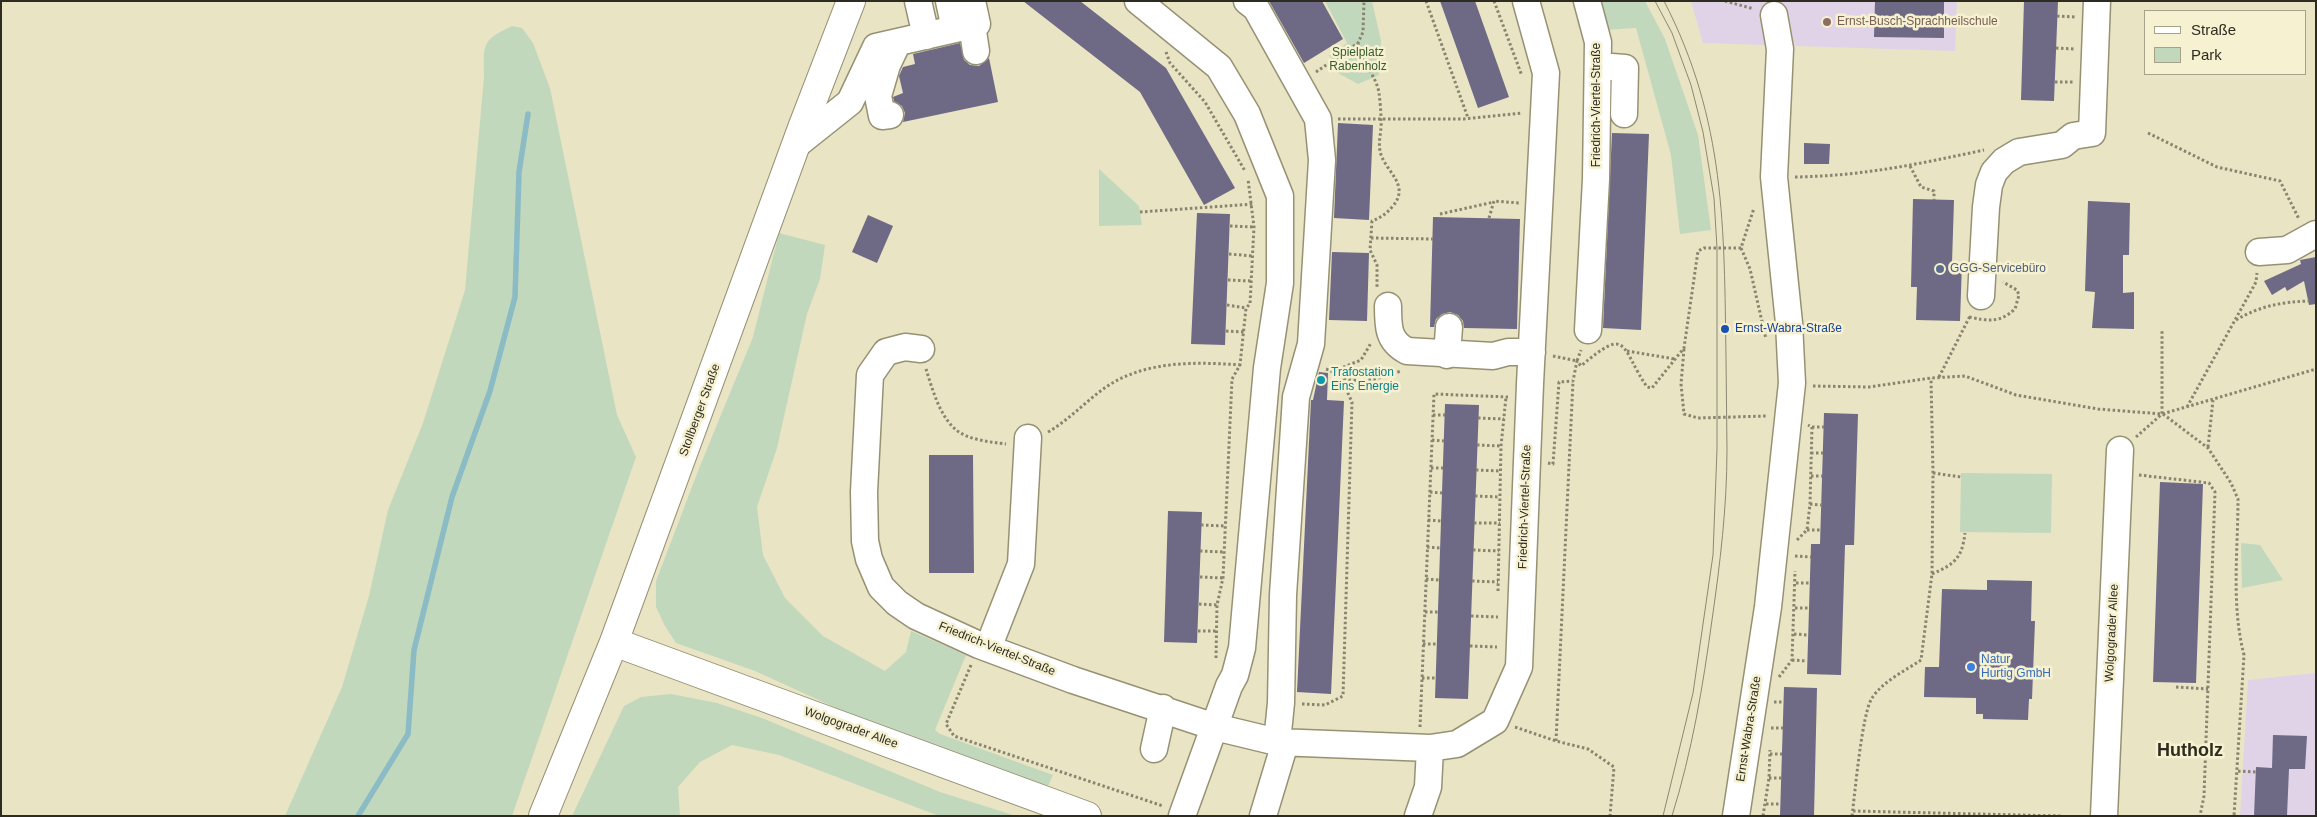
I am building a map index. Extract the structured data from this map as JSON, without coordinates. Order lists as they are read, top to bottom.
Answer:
{
  "streets": {
    "main road": ["Stollberger Straße", "Wolgograder Allee"],
    "street": ["Friedrich-Viertel-Straße", "Ernst-Wabra-Straße"]
  },
  "crossings": [
    ["Stollberger Straße", "Wolgograder Allee"]
  ],
  "districts": ["Hutholz"],
  "parks": ["Spielplatz Rabenholz"],
  "places": [
    "Ernst-Busch-Sprachheilschule",
    "GGG-Servicebüro",
    "Ernst-Wabra-Straße",
    "Trafostation Eins Energie",
    "Natur Hurtig GmbH"
  ],
  "legend": ["Straße", "Park"]
}
